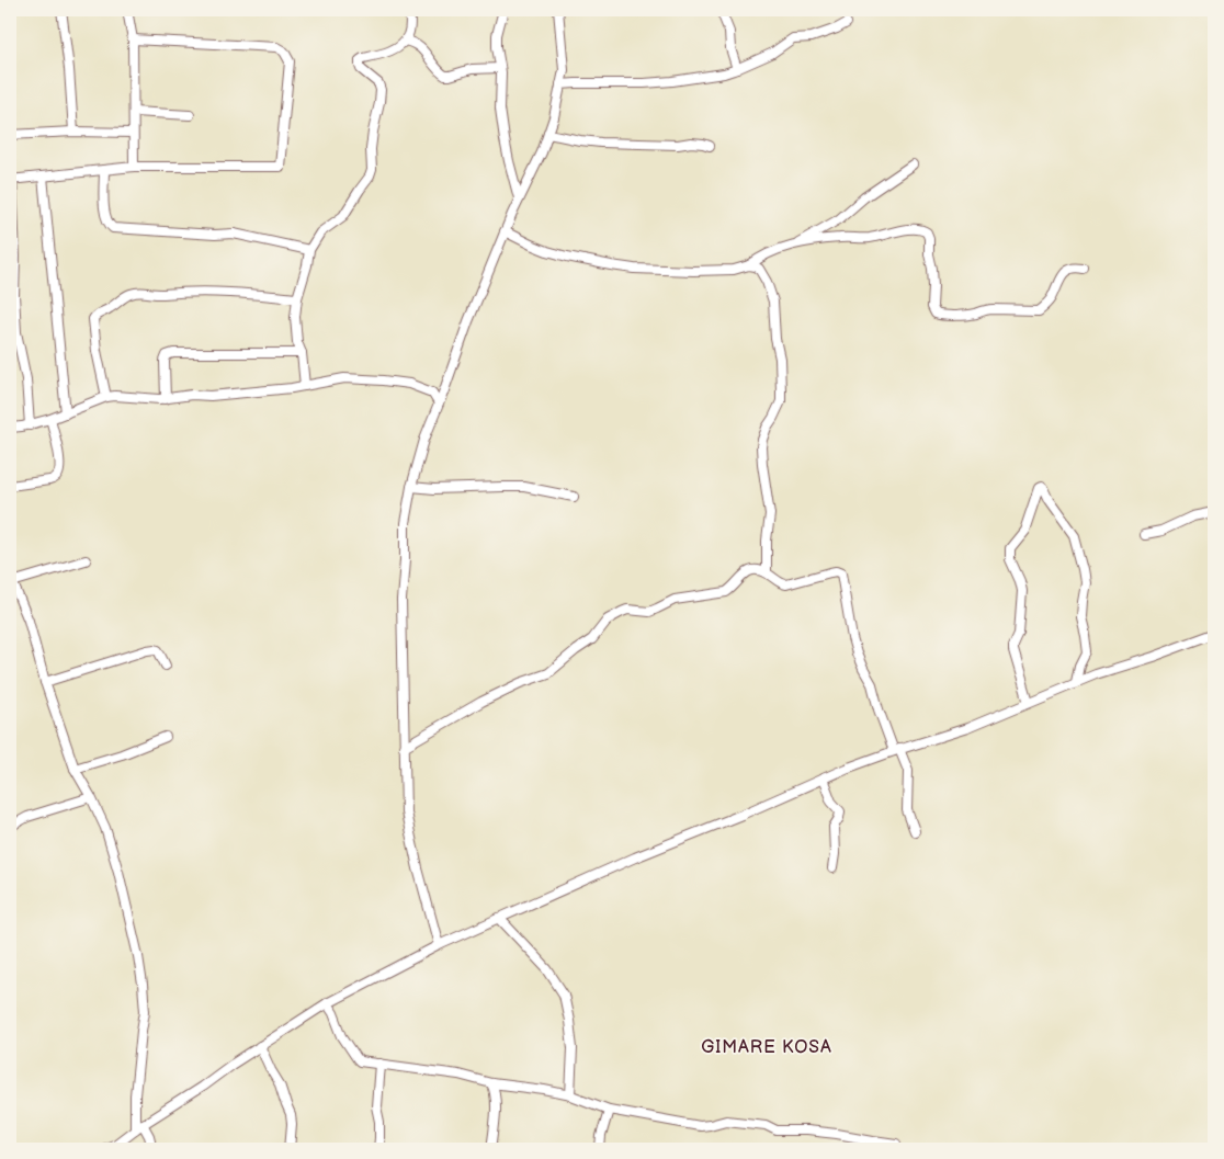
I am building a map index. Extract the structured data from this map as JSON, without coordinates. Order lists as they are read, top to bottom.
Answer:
{
  "districts": ["GIMARE KOSA"]
}
